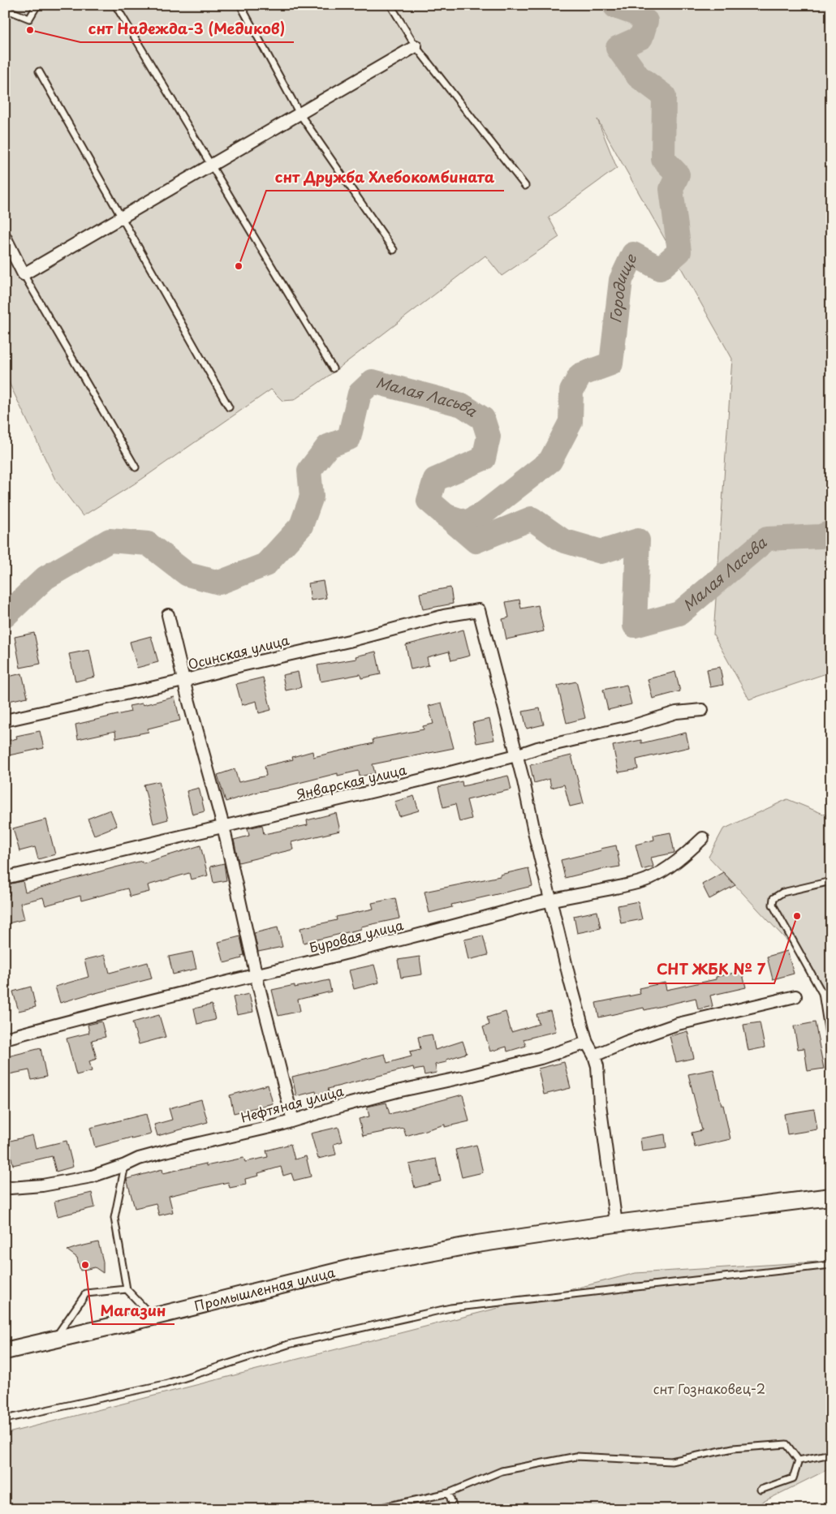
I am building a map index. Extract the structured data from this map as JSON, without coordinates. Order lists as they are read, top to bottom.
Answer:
{
  "streets": {
    "main road": ["Промышленная улица"],
    "street": [
      "Осинская улица",
      "Январская улица",
      "Буровая улица",
      "Нефтяная улица"
    ]
  },
  "crossings": [
    ["Осинская улица", "Январская улица"]
  ],
  "water": ["Городище", "Малая Ласьва"],
  "parks": ["снт Гознаковец-2"],
  "places": [
    "снт Надежда-3 (Медиков)",
    "снт Дружба Хлебокомбината",
    "СНТ ЖБК № 7",
    "Магазин"
  ]
}
